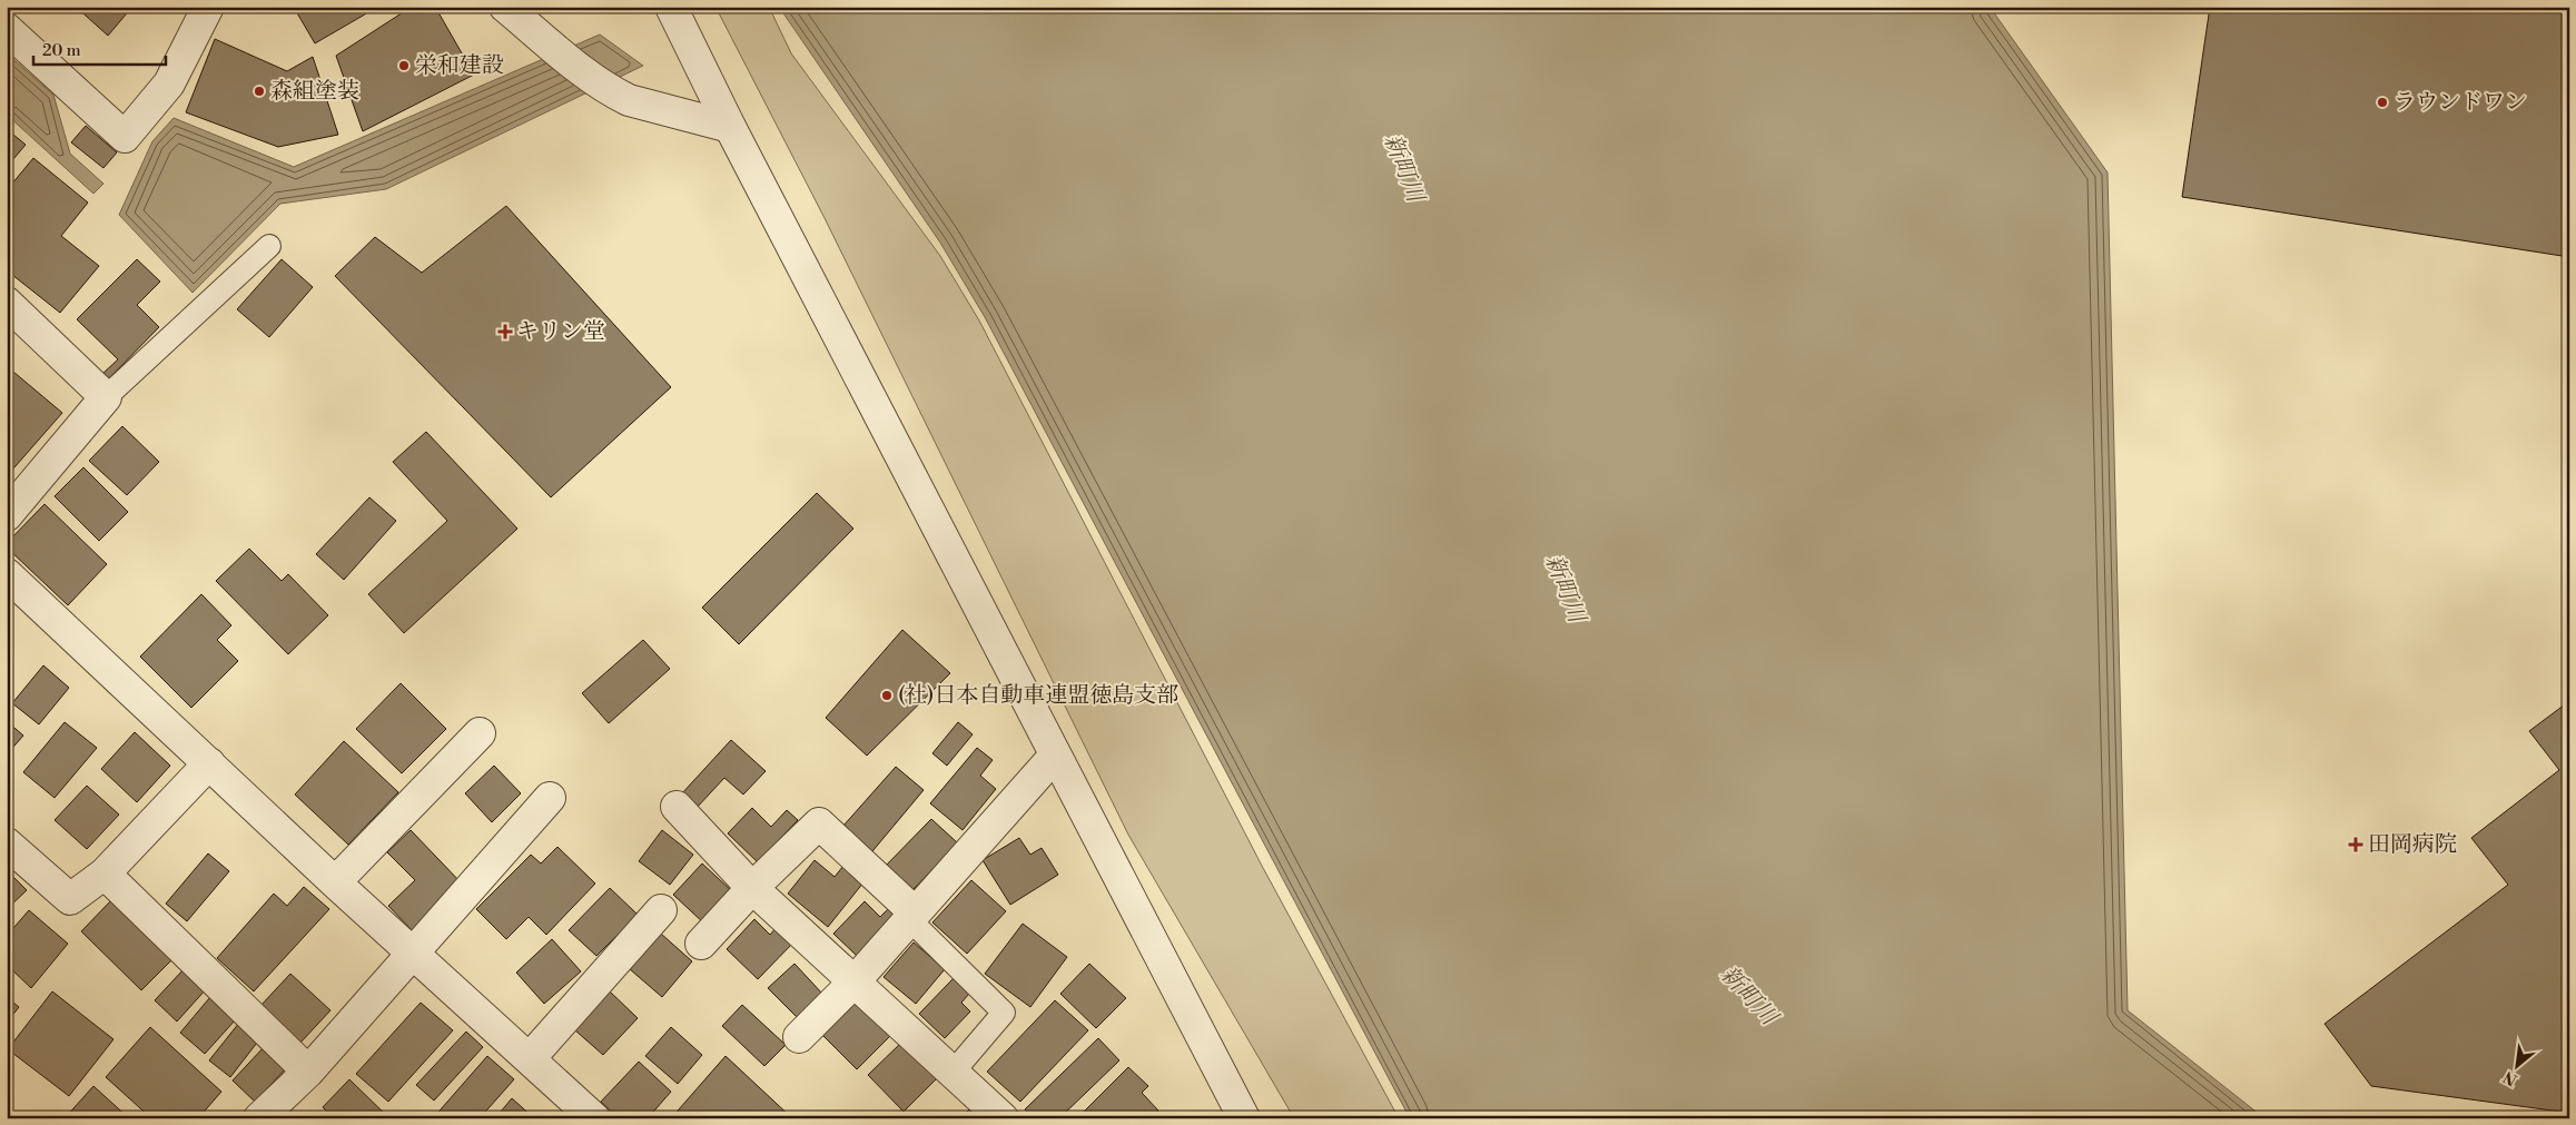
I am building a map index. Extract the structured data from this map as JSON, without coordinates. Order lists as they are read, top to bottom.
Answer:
{
  "water": ["新町川"],
  "places": {
    "other": [
      "栄和建設",
      "森組塗装",
      "ラウンドワン",
      "(社)日本自動車連盟徳島支部"
    ],
    "health": ["キリン堂", "田岡病院"]
  },
  "scale_bar": "20 m",
  "north": "bottom left"
}
